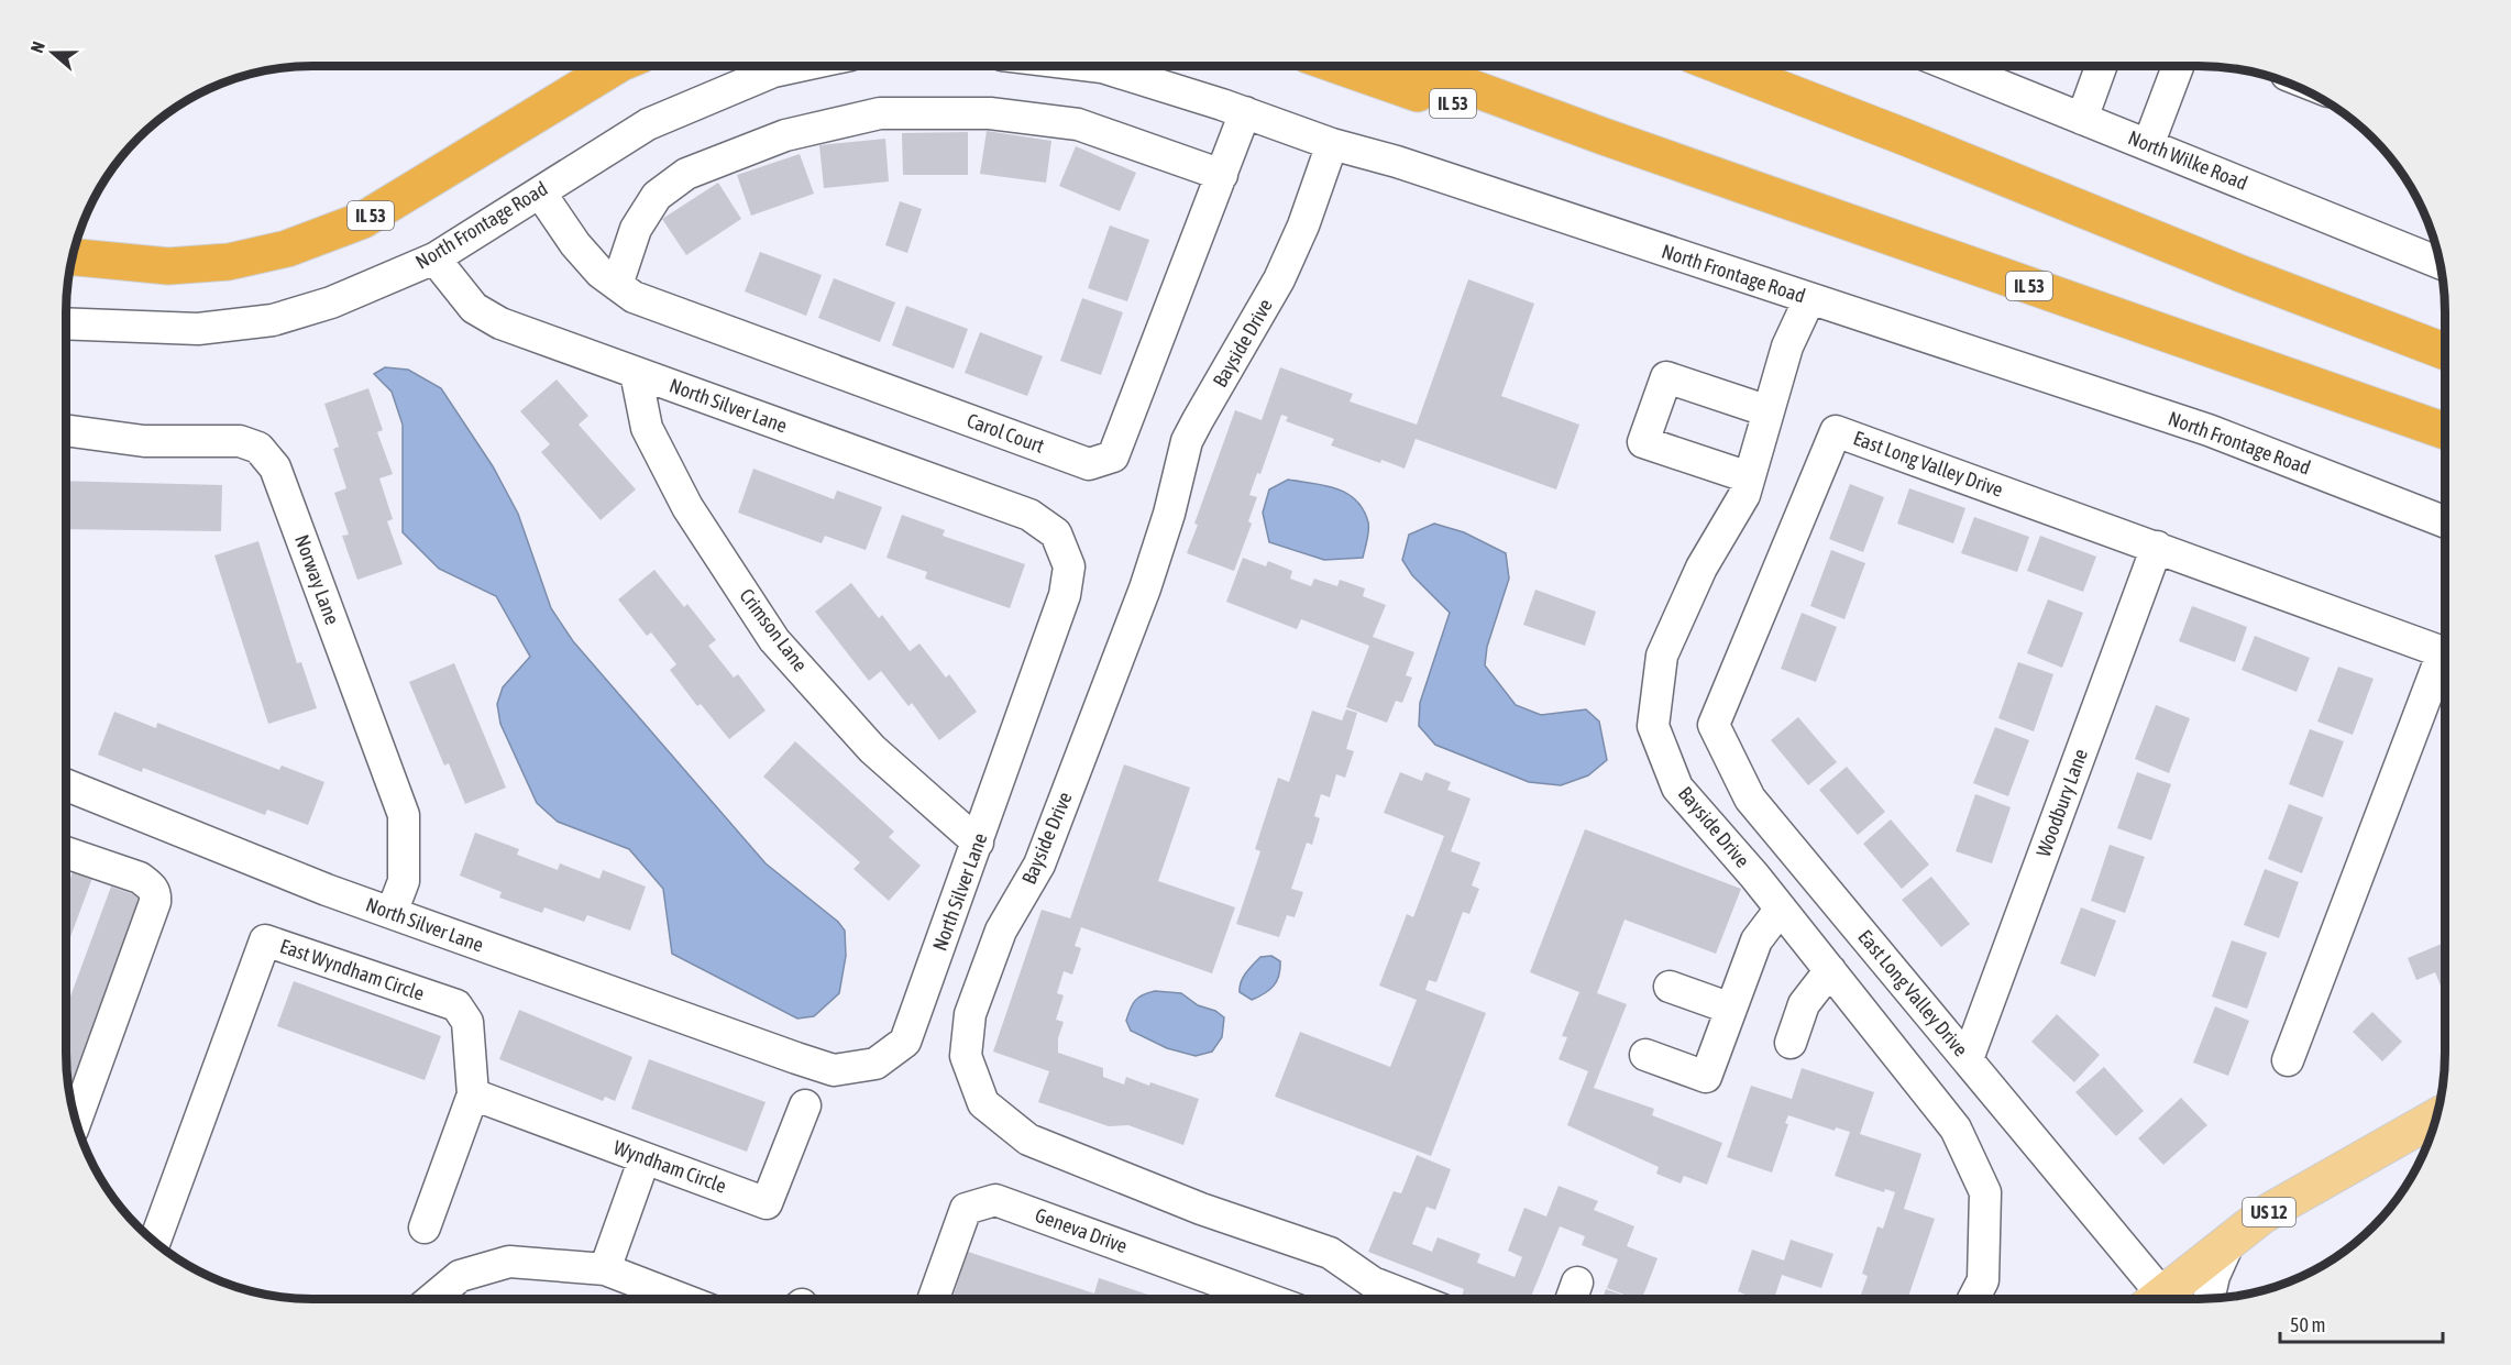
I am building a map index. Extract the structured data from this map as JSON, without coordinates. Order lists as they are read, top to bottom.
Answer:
{
  "streets": {
    "highway": ["IL 53"],
    "main road": ["US 12"],
    "street": [
      "North Wilke Road",
      "North Frontage Road",
      "Bayside Drive",
      "North Silver Lane",
      "Carol Court",
      "East Long Valley Drive",
      "Norway Lane",
      "Crimson Lane",
      "Woodbury Lane",
      "East Wyndham Circle",
      "Wyndham Circle",
      "Geneva Drive"
    ]
  },
  "crossings": [
    ["North Frontage Road", "Bayside Drive"],
    ["North Frontage Road", "North Silver Lane"],
    ["North Frontage Road", "Carol Court"],
    ["North Silver Lane", "Norway Lane"],
    ["North Silver Lane", "Crimson Lane"],
    ["East Long Valley Drive", "Woodbury Lane"],
    ["East Wyndham Circle", "Wyndham Circle"]
  ],
  "scale_bar": "50 m",
  "north": "left"
}
